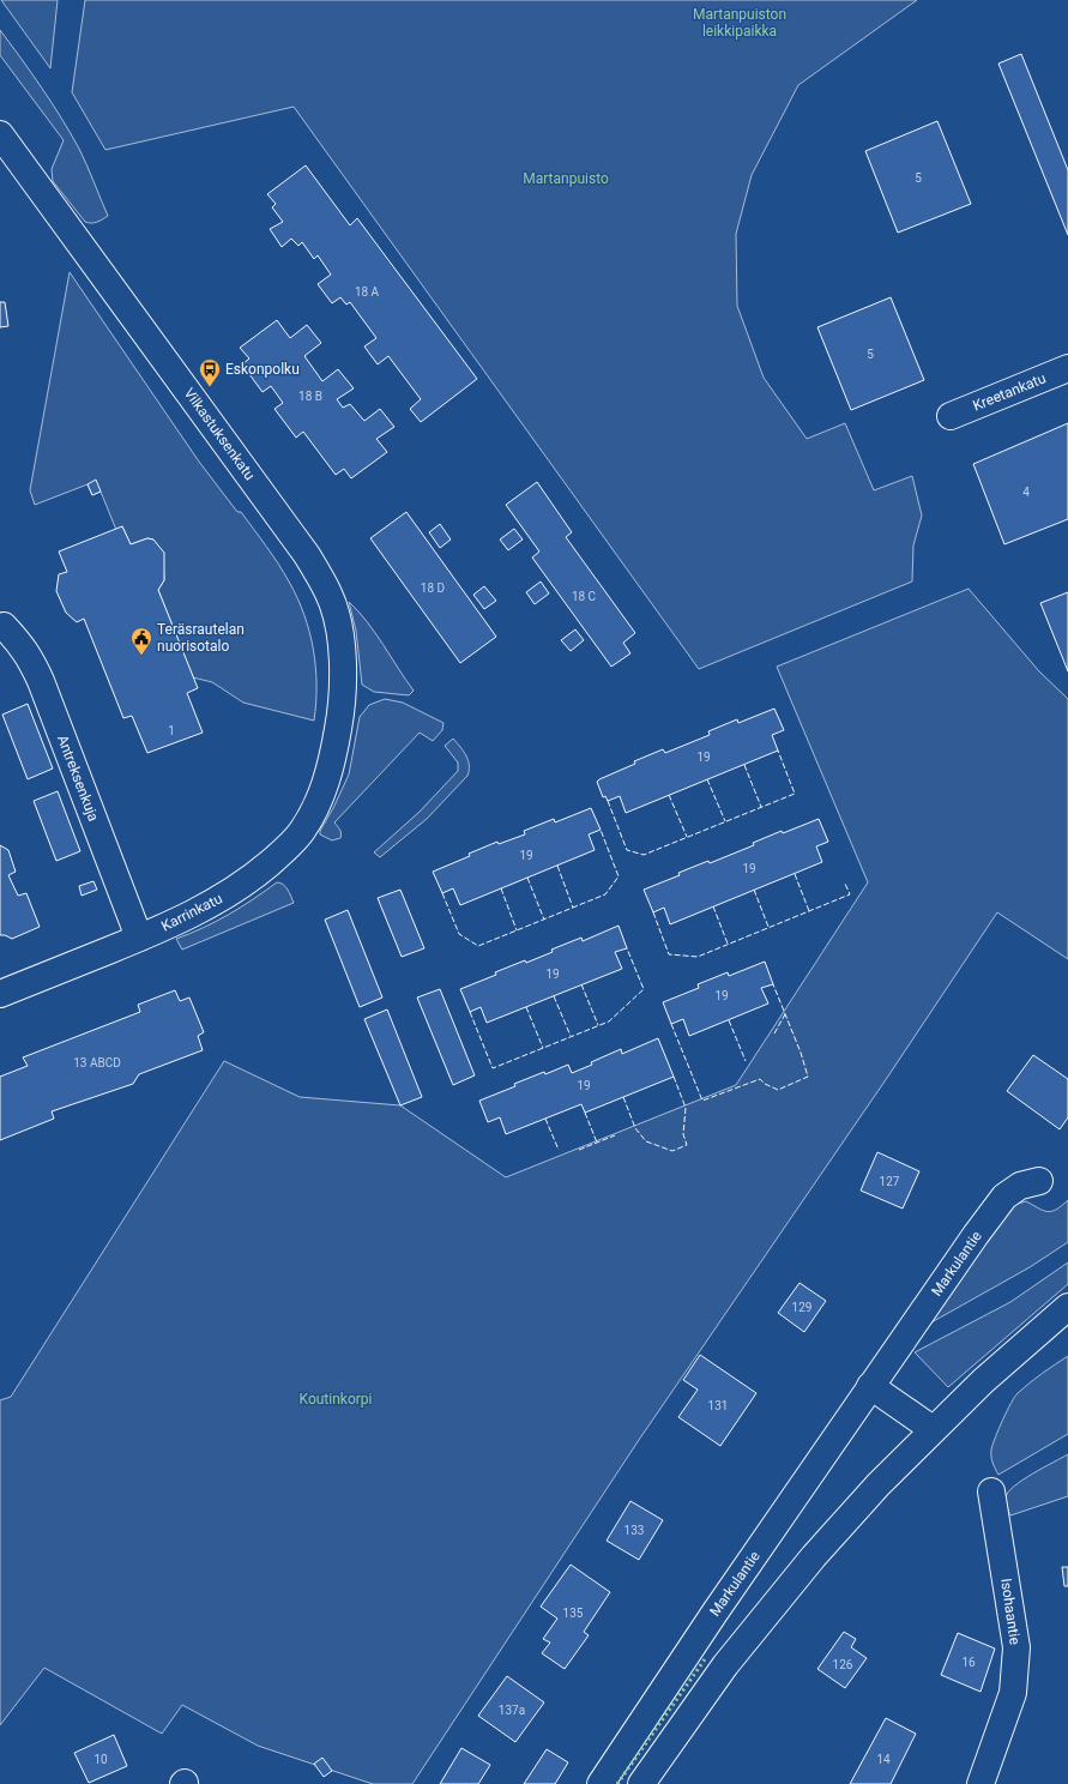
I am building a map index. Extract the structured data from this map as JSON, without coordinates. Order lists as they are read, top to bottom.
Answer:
{
  "streets": {
    "street": [
      "Kreetankatu",
      "Vilkastuksenkatu",
      "Antreksenkuja",
      "Karrinkatu",
      "Markulantie",
      "Isohaantie"
    ]
  },
  "crossings": [
    ["Vilkastuksenkatu", "Karrinkatu"],
    ["Antreksenkuja", "Karrinkatu"]
  ],
  "parks": ["Martanpuiston leikkipaikka", "Martanpuisto", "Koutinkorpi"],
  "places": {
    "bus stop": ["Eskonpolku"],
    "public building": ["Teräsrautelan nuorisotalo"]
  },
  "house_numbers": [
    "5",
    "18 A",
    "5",
    "18 B",
    "4",
    "18 D",
    "18 C",
    "1",
    "19",
    "19",
    "19",
    "19",
    "19",
    "13 ABCD",
    "19",
    "127",
    "129",
    "131",
    "133",
    "135",
    "16",
    "126",
    "137a",
    "10",
    "14"
  ]
}
